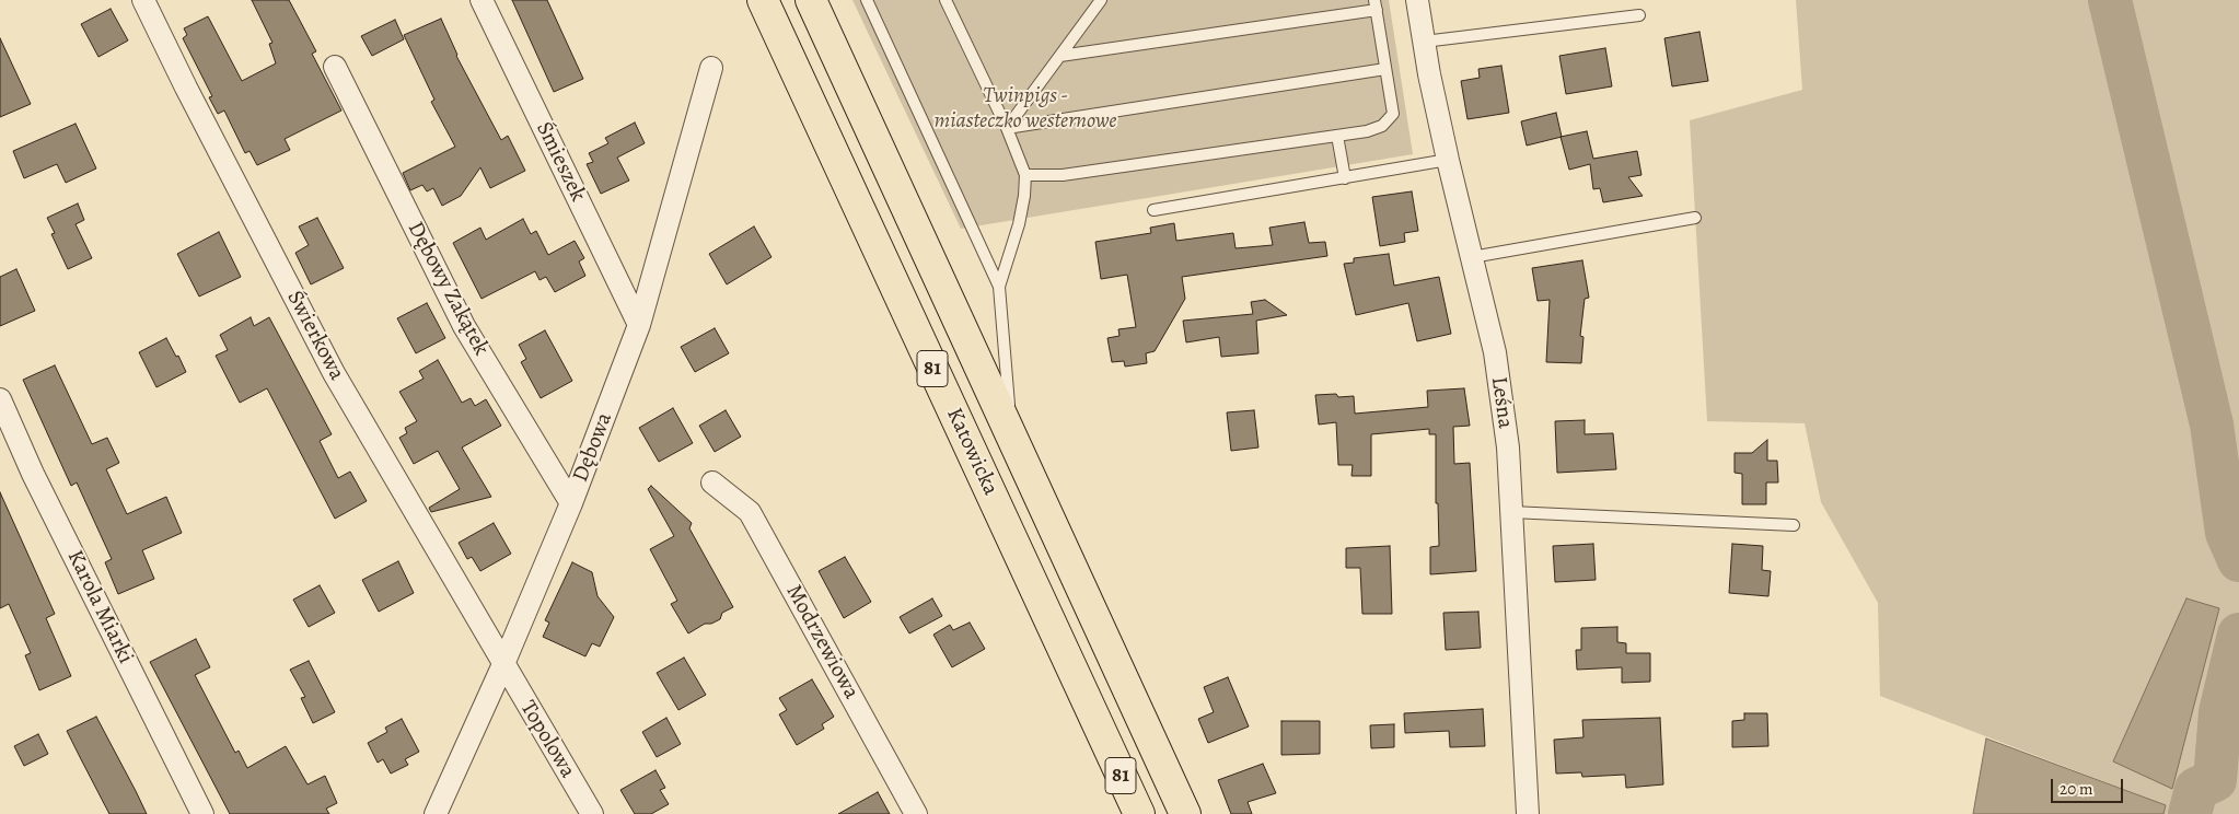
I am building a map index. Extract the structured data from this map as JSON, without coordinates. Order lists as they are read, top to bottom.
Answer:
{
  "streets": {
    "main road": ["81", "Katowicka"],
    "street": [
      "Śmieszek",
      "Dębowy Zakątek",
      "Świerkowa",
      "Leśna",
      "Dębowa",
      "Karola Miarki",
      "Modrzewiowa",
      "Topolowa"
    ]
  },
  "crossings": [
    ["Śmieszek", "Dębowa"],
    ["Dębowy Zakątek", "Dębowa"],
    ["Świerkowa", "Dębowa"],
    ["Świerkowa", "Topolowa"],
    ["Dębowa", "Topolowa"]
  ],
  "parks": ["Twinpigs - miasteczko westernowe"],
  "scale_bar": "20 m"
}
